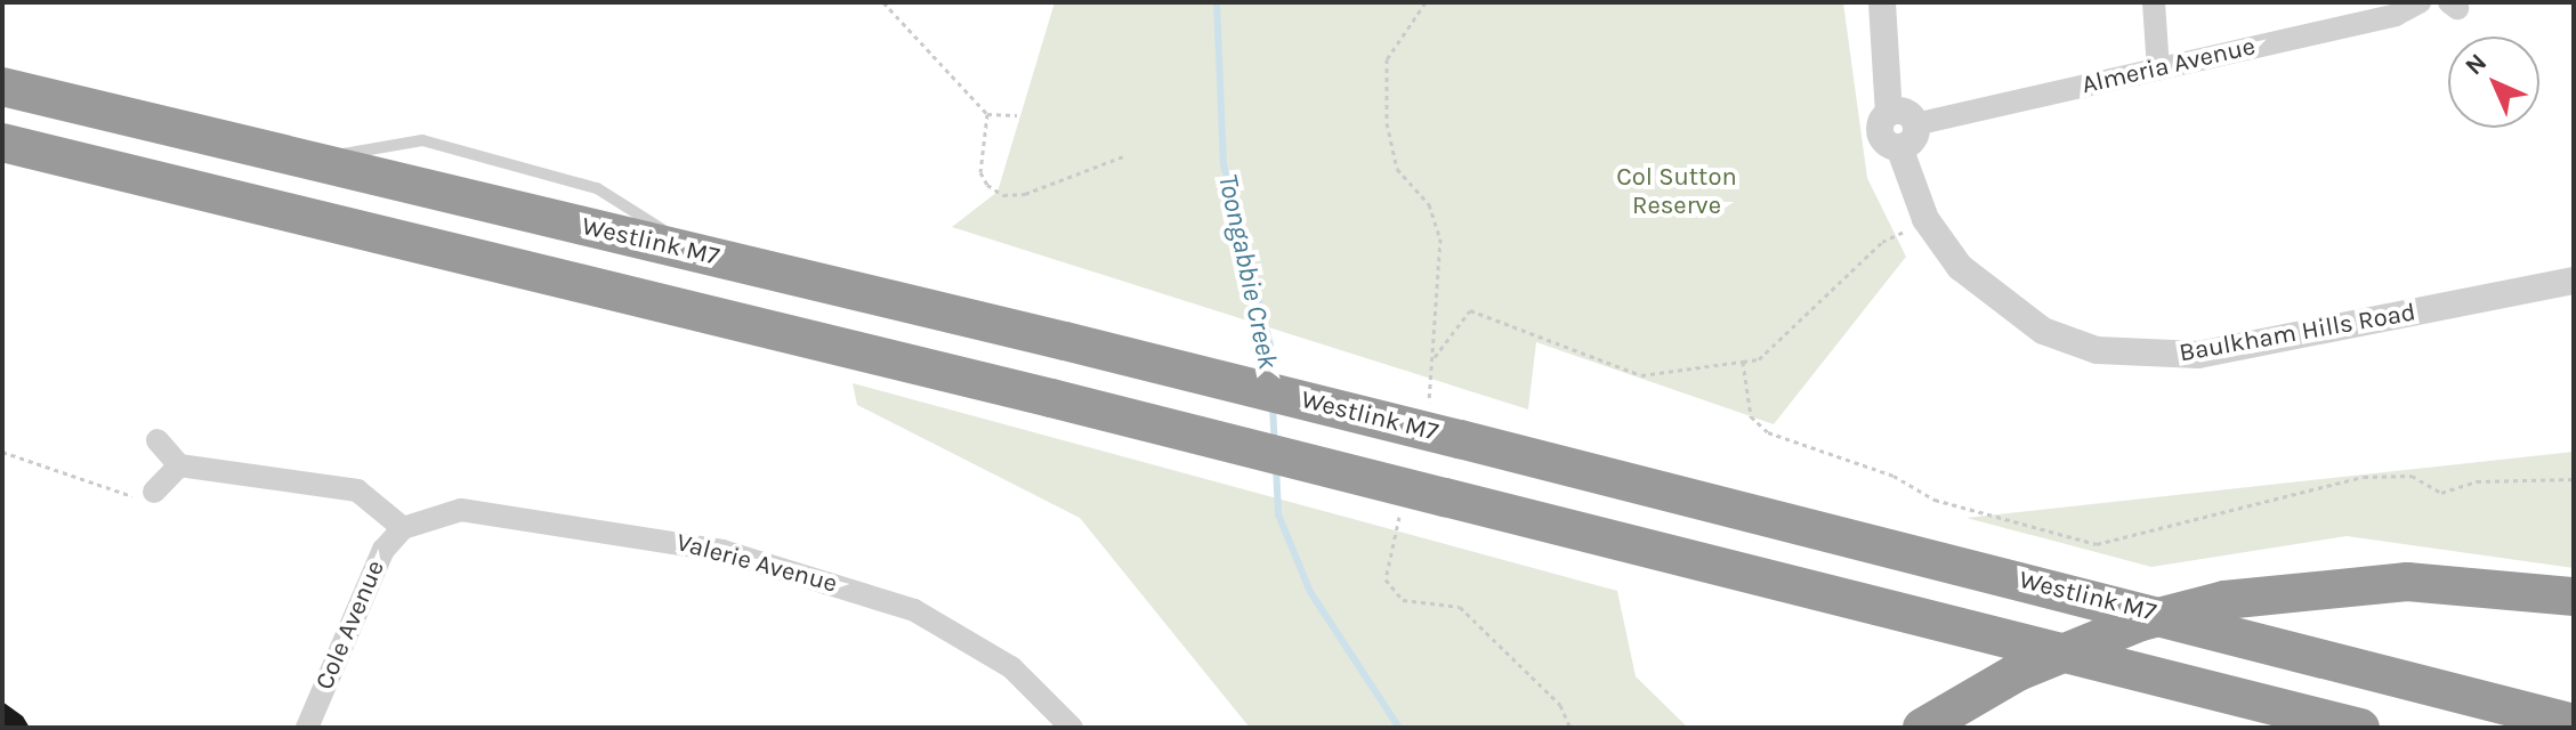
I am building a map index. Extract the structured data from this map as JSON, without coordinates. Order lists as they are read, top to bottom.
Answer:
{
  "streets": {
    "highway": ["Westlink M7"],
    "street": [
      "Almeria Avenue",
      "Baulkham Hills Road",
      "Valerie Avenue",
      "Cole Avenue"
    ]
  },
  "crossings": [
    ["Almeria Avenue", "Baulkham Hills Road"],
    ["Valerie Avenue", "Cole Avenue"]
  ],
  "water": ["Toongabbie Creek"],
  "parks": ["Col Sutton Reserve"],
  "north": "top left"
}
